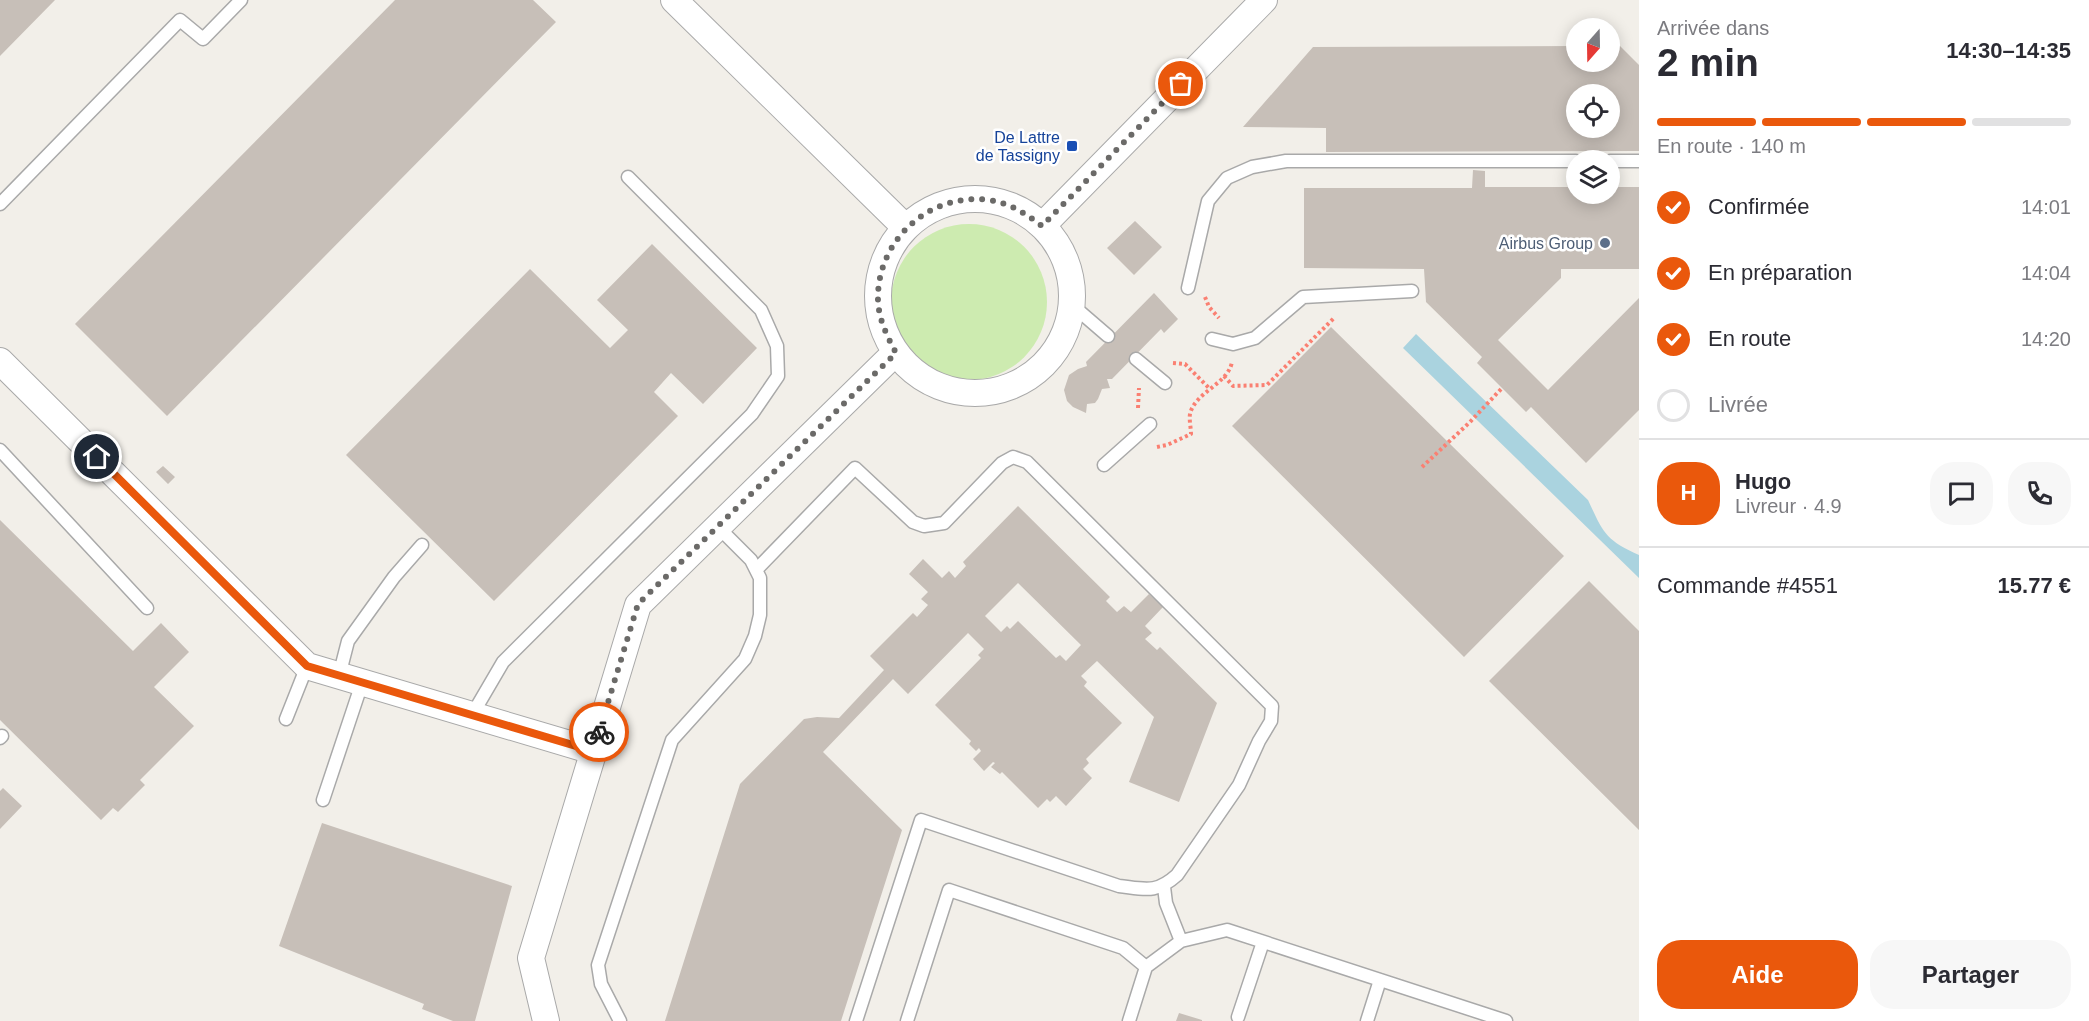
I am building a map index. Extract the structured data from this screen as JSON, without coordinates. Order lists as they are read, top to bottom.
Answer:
{
  "places": {
    "transit": ["De Lattre de Tassigny"],
    "other": ["Airbus Group"]
  },
  "north": "bottom",
  "page": {
    "heading": ["2 min", "Arrivée dans", "14:30–14:35"],
    "panel": [
      "Hugo",
      "Livreur · 4.9",
      "Commande #4551",
      "15.77 €"
    ],
    "bar": "En route · 140 m",
    "list": [
      ["Confirmée", "14:01"],
      ["En préparation", "14:04"],
      ["En route", "14:20"],
      "Livrée"
    ],
    "round": "H",
    "buttons": ["Aide", "Partager"]
  }
}
